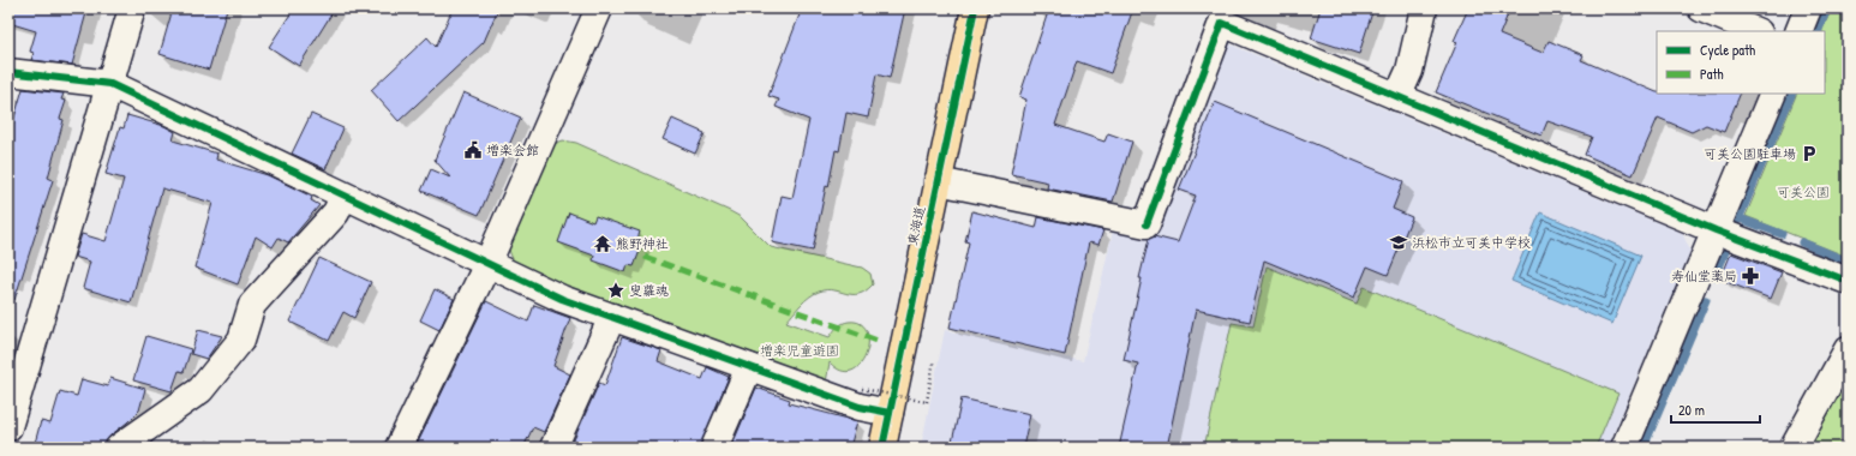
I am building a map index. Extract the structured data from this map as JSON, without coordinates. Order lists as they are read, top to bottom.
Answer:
{
  "streets": {
    "highway": ["東海道"]
  },
  "parks": ["可美公園", "増楽児童遊園"],
  "places": {
    "public building": ["増楽会館"],
    "parking": ["可美公園駐車場"],
    "school or university": ["浜松市立可美中学校"],
    "temple": ["熊野神社"],
    "pharmacy": ["寿仙堂薬局"],
    "place": ["叟蘿魂"]
  },
  "legend": ["Cycle path", "Path"],
  "scale_bar": "20 m"
}
